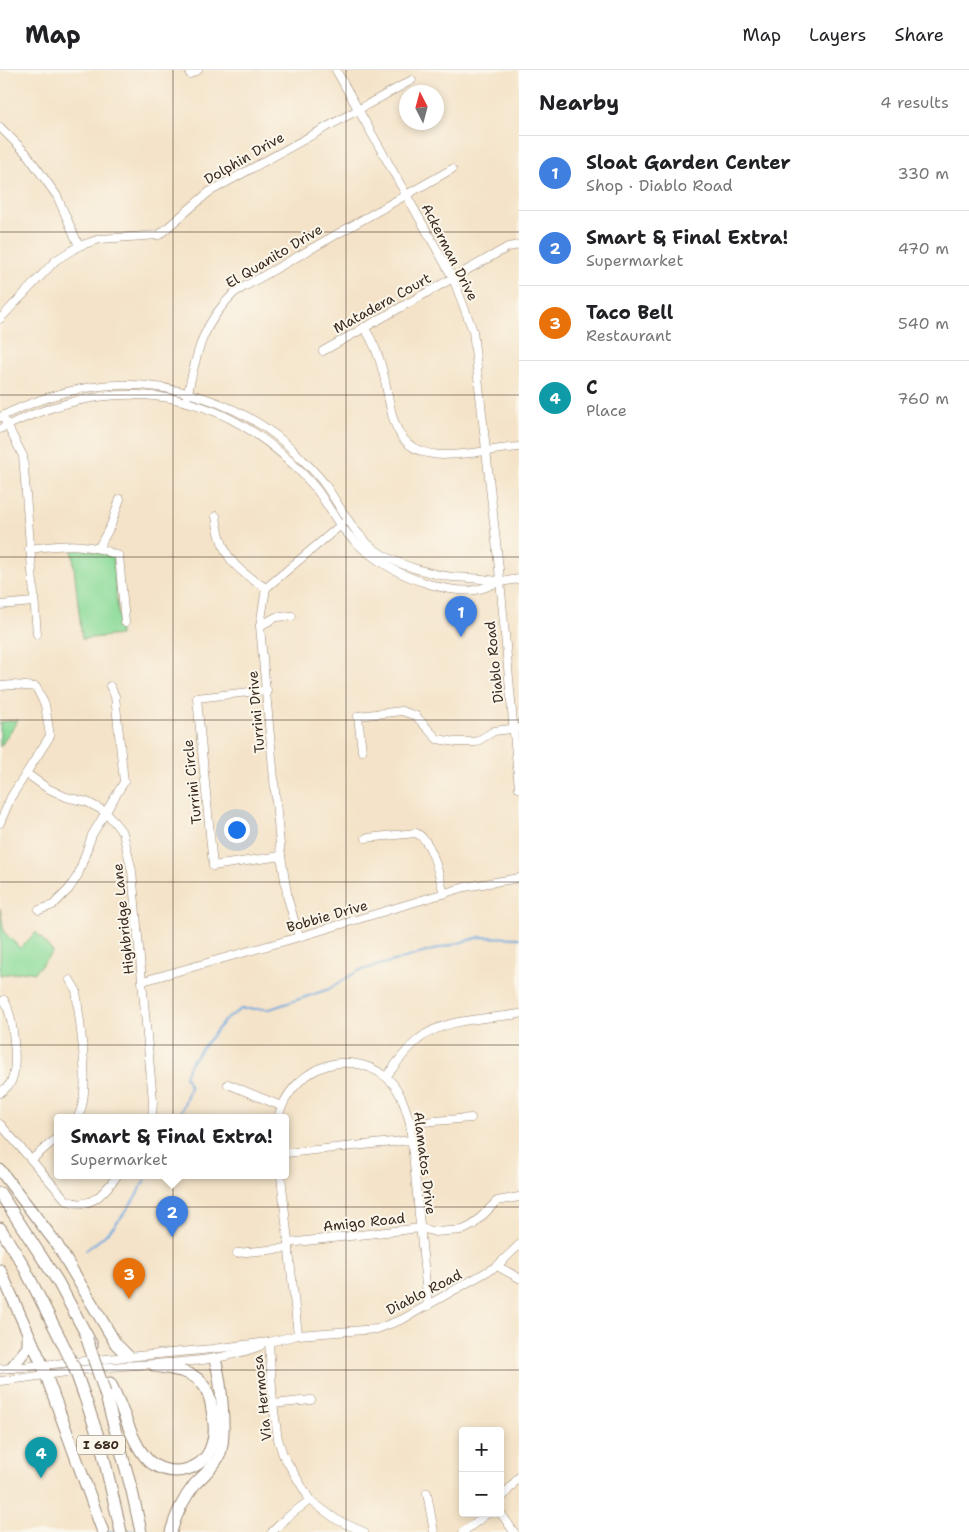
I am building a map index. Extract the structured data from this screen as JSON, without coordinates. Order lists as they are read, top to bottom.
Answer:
{
  "streets": {
    "highway": ["I 680"],
    "street": [
      "Dolphin Drive",
      "Ackerman Drive",
      "El Quanito Drive",
      "Matadera Court",
      "Diablo Road",
      "Turrini Drive",
      "Turrini Circle",
      "Bobbie Drive",
      "Highbridge Lane",
      "Alamatos Drive",
      "Amigo Road",
      "Via Hermosa"
    ]
  },
  "crossings": [
    ["Dolphin Drive", "Ackerman Drive"],
    ["Ackerman Drive", "El Quanito Drive"],
    ["Ackerman Drive", "Matadera Court"],
    ["Ackerman Drive", "Diablo Road"],
    ["Diablo Road", "Alamatos Drive"],
    ["Diablo Road", "Via Hermosa"],
    ["Turrini Drive", "Turrini Circle"],
    ["Turrini Drive", "Bobbie Drive"],
    ["Bobbie Drive", "Highbridge Lane"],
    ["Alamatos Drive", "Amigo Road"]
  ],
  "north": "top",
  "page": {
    "header": "Map",
    "nav": ["Map", "Layers", "Share"],
    "heading": ["Nearby", "4 results"],
    "list": [
      {
        "mark": "1",
        "name": "Sloat Garden Center",
        "note": "Shop · Diablo Road",
        "value": "330 m"
      },
      {
        "mark": "2",
        "name": "Smart & Final Extra!",
        "note": "Supermarket",
        "value": "470 m"
      },
      {
        "mark": "3",
        "name": "Taco Bell",
        "note": "Restaurant",
        "value": "540 m"
      },
      {
        "mark": "4",
        "name": "C",
        "note": "Place",
        "value": "760 m"
      }
    ],
    "pins": [
      "1",
      "2",
      "3",
      "4"
    ],
    "popup": ["Smart & Final Extra!", "Supermarket"],
    "map_buttons": ["+", "−"]
  }
}
